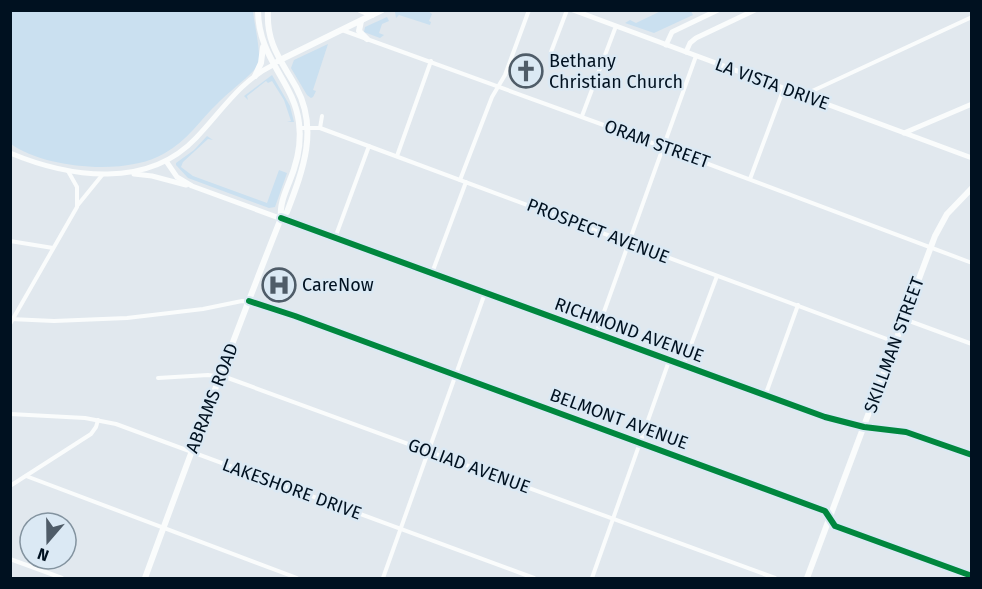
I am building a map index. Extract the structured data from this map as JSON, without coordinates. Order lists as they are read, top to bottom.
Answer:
{
  "streets": {
    "main road": ["SKILLMAN STREET", "ABRAMS ROAD"],
    "street": [
      "LA VISTA DRIVE",
      "ORAM STREET",
      "PROSPECT AVENUE",
      "RICHMOND AVENUE",
      "BELMONT AVENUE",
      "GOLIAD AVENUE",
      "LAKESHORE DRIVE"
    ]
  },
  "crossings": [
    ["ORAM STREET", "SKILLMAN STREET"],
    ["PROSPECT AVENUE", "SKILLMAN STREET"],
    ["PROSPECT AVENUE", "ABRAMS ROAD"],
    ["RICHMOND AVENUE", "SKILLMAN STREET"],
    ["RICHMOND AVENUE", "ABRAMS ROAD"],
    ["SKILLMAN STREET", "BELMONT AVENUE"],
    ["ABRAMS ROAD", "BELMONT AVENUE"],
    ["ABRAMS ROAD", "GOLIAD AVENUE"],
    ["ABRAMS ROAD", "LAKESHORE DRIVE"]
  ],
  "places": {
    "church": ["Bethany Christian Church"],
    "hospital": ["CareNow"]
  },
  "north": "bottom"
}
